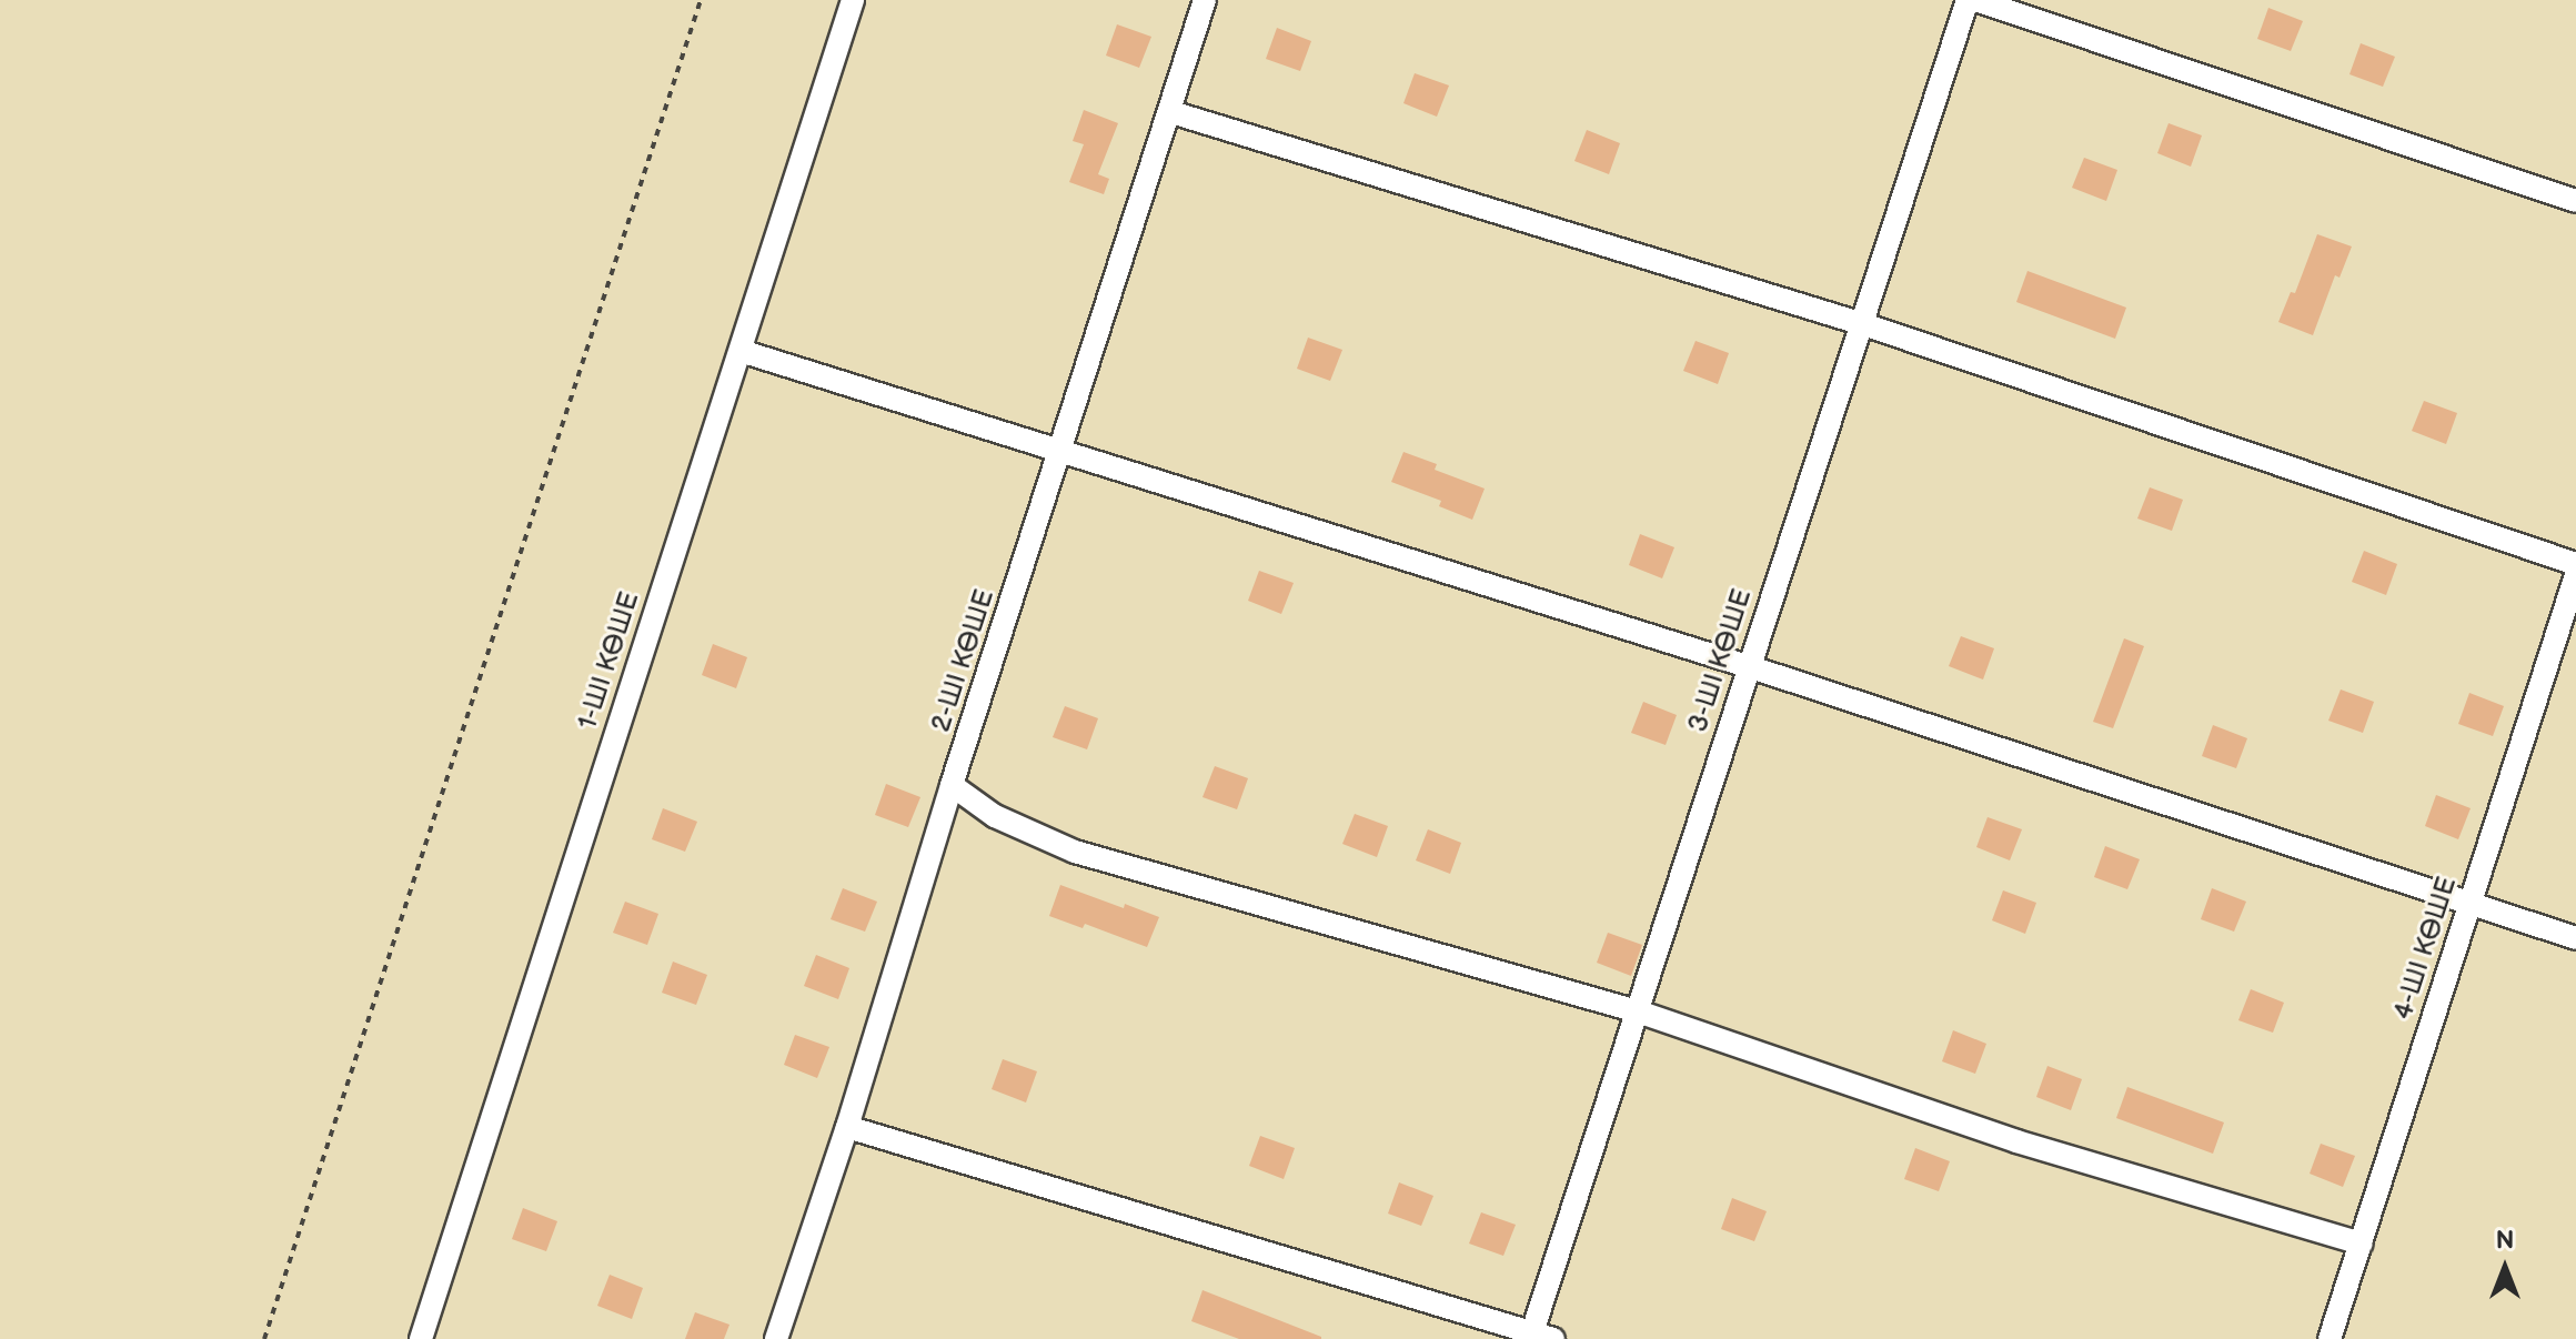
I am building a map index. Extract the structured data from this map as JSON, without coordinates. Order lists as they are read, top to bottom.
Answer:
{
  "streets": {
    "lane": [
      "1-ШІ КӨШЕ",
      "2-ШІ КӨШЕ",
      "3-ШІ КӨШЕ",
      "4-ШІ КӨШЕ"
    ]
  },
  "north": "top"
}
